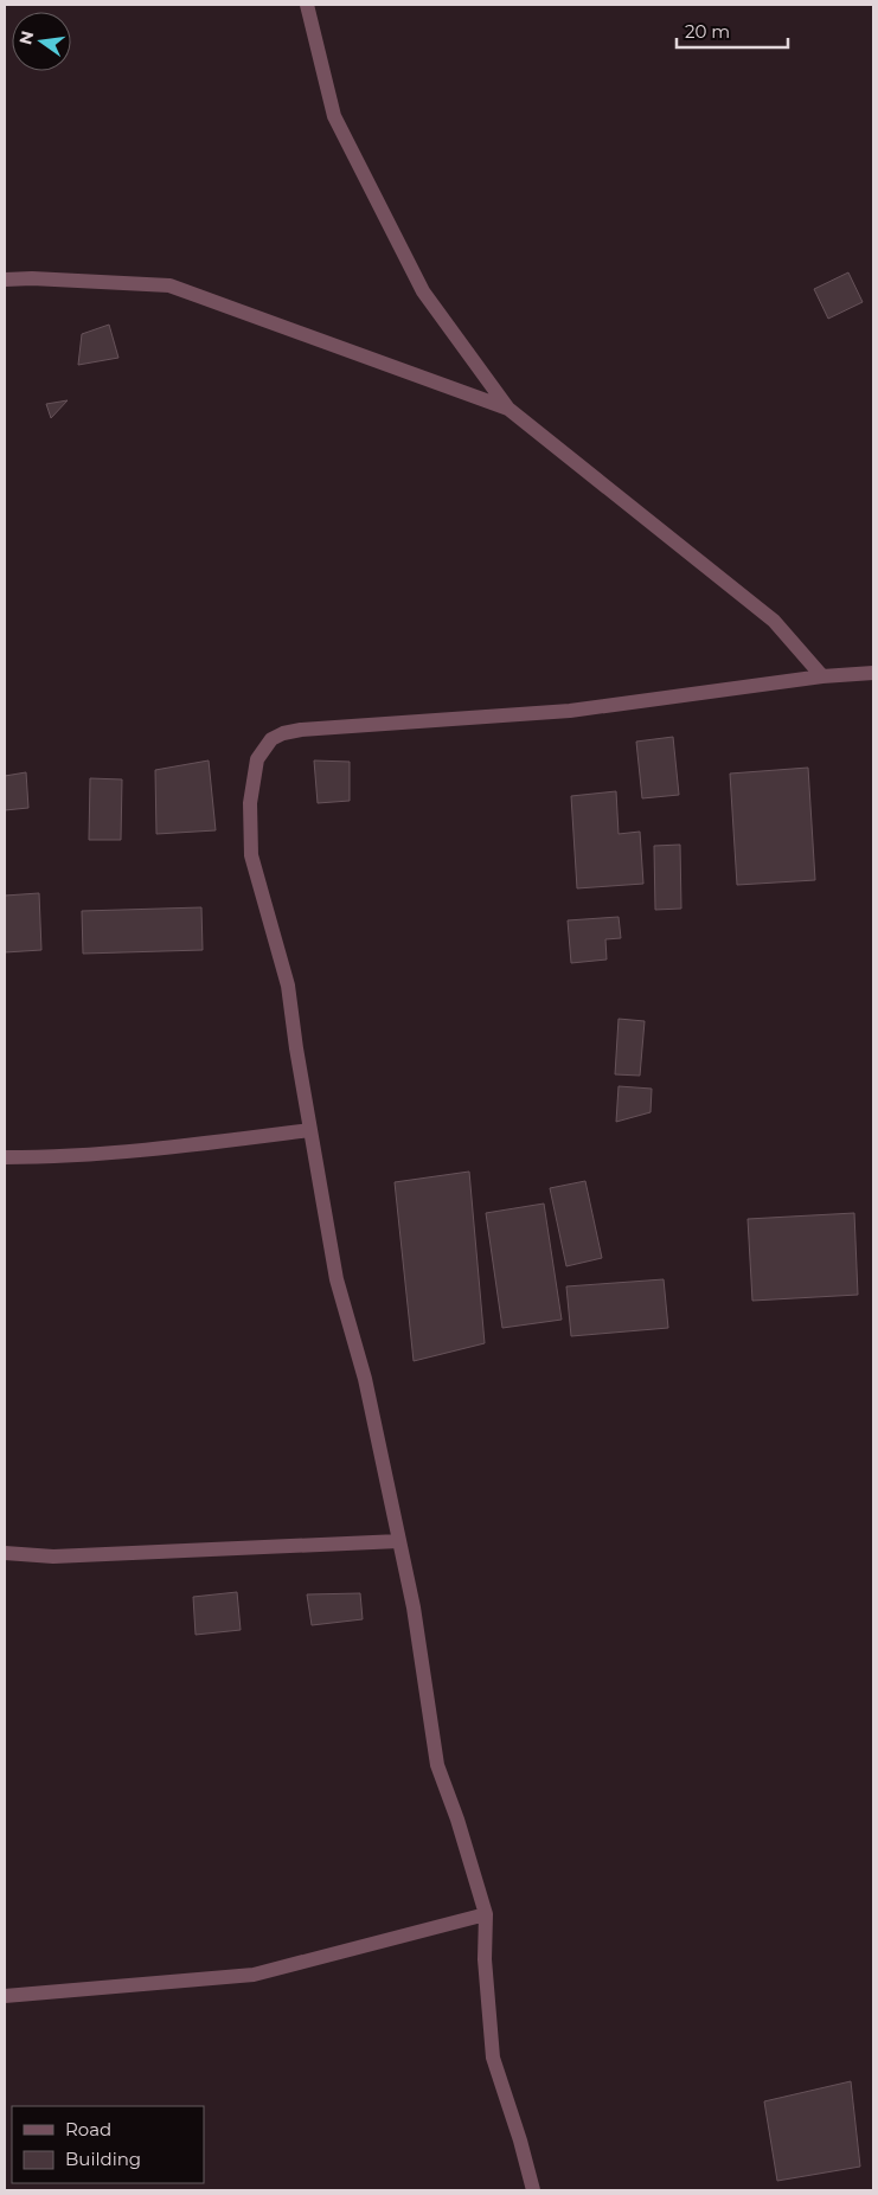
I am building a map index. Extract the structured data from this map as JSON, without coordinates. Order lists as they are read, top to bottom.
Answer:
{
  "legend": ["Road", "Building"],
  "scale_bar": "20 m",
  "north": "left"
}
